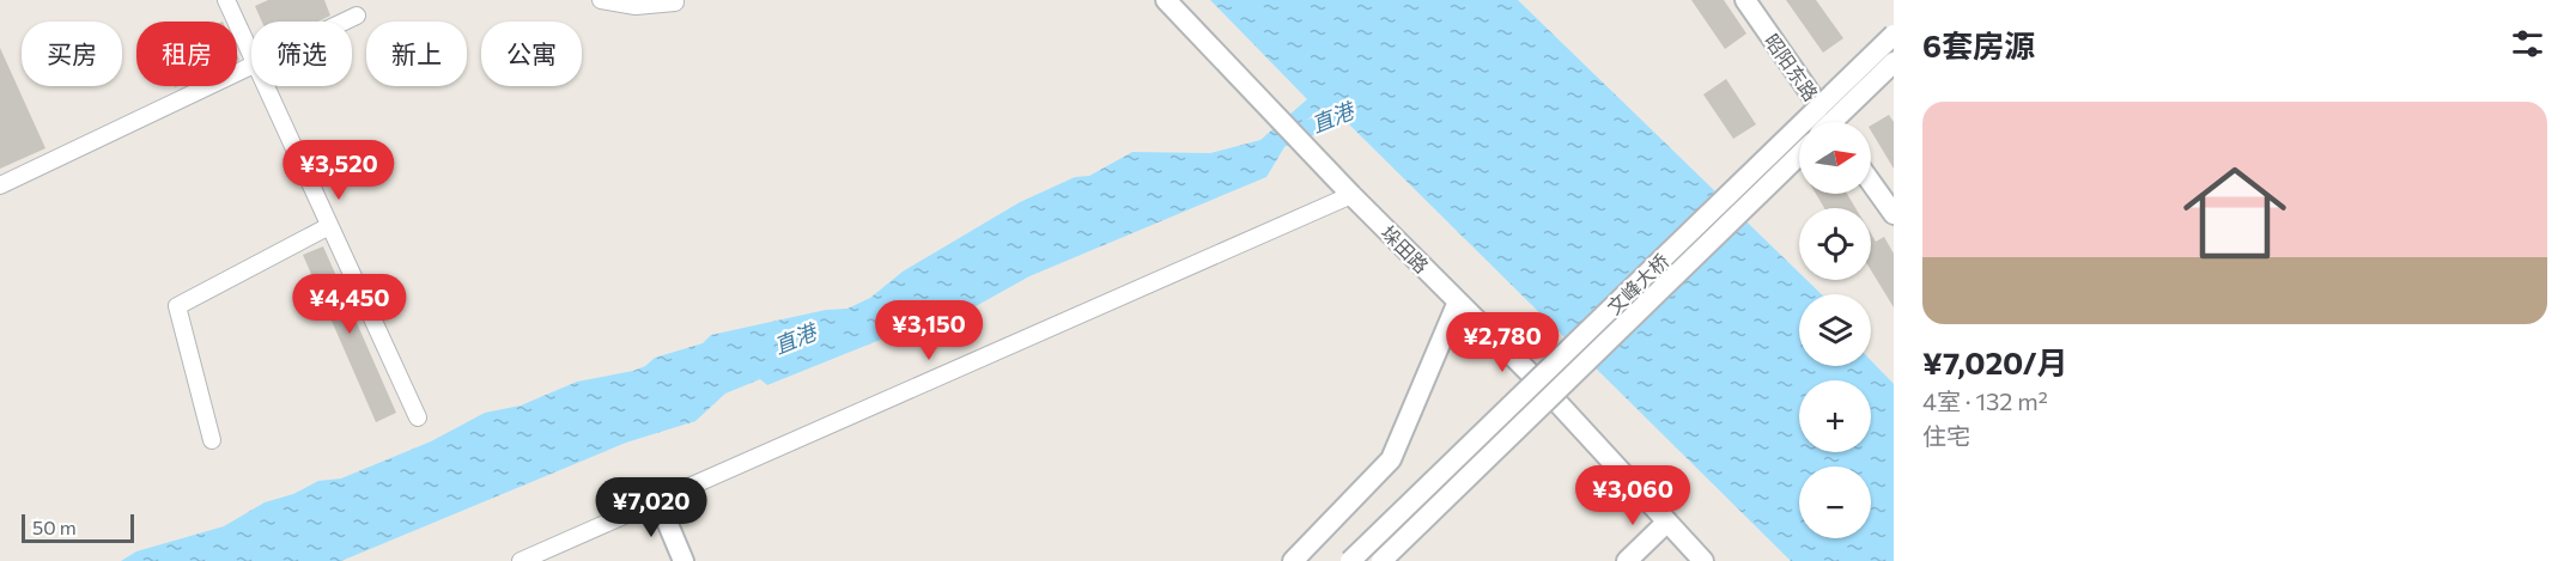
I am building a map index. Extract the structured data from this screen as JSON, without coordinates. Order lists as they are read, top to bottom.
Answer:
{
  "streets": {
    "street": ["昭阳东路", "垛田路", "文峰大桥"]
  },
  "water": ["直港"],
  "scale_bar": "50 m",
  "north": "right",
  "page": {
    "heading": "6套房源",
    "chip": [
      "买房",
      "租房",
      "筛选",
      "新上",
      "公寓"
    ],
    "list": [
      {
        "name": "¥7,020/月",
        "note": "4室 · 132 m² · 住宅"
      }
    ],
    "map_buttons": ["+", "−"],
    "price": [
      "¥3,520",
      "¥4,450",
      "¥3,150",
      "¥2,780",
      "¥3,060",
      "¥7,020"
    ],
    "scale": "50 m"
  }
}
